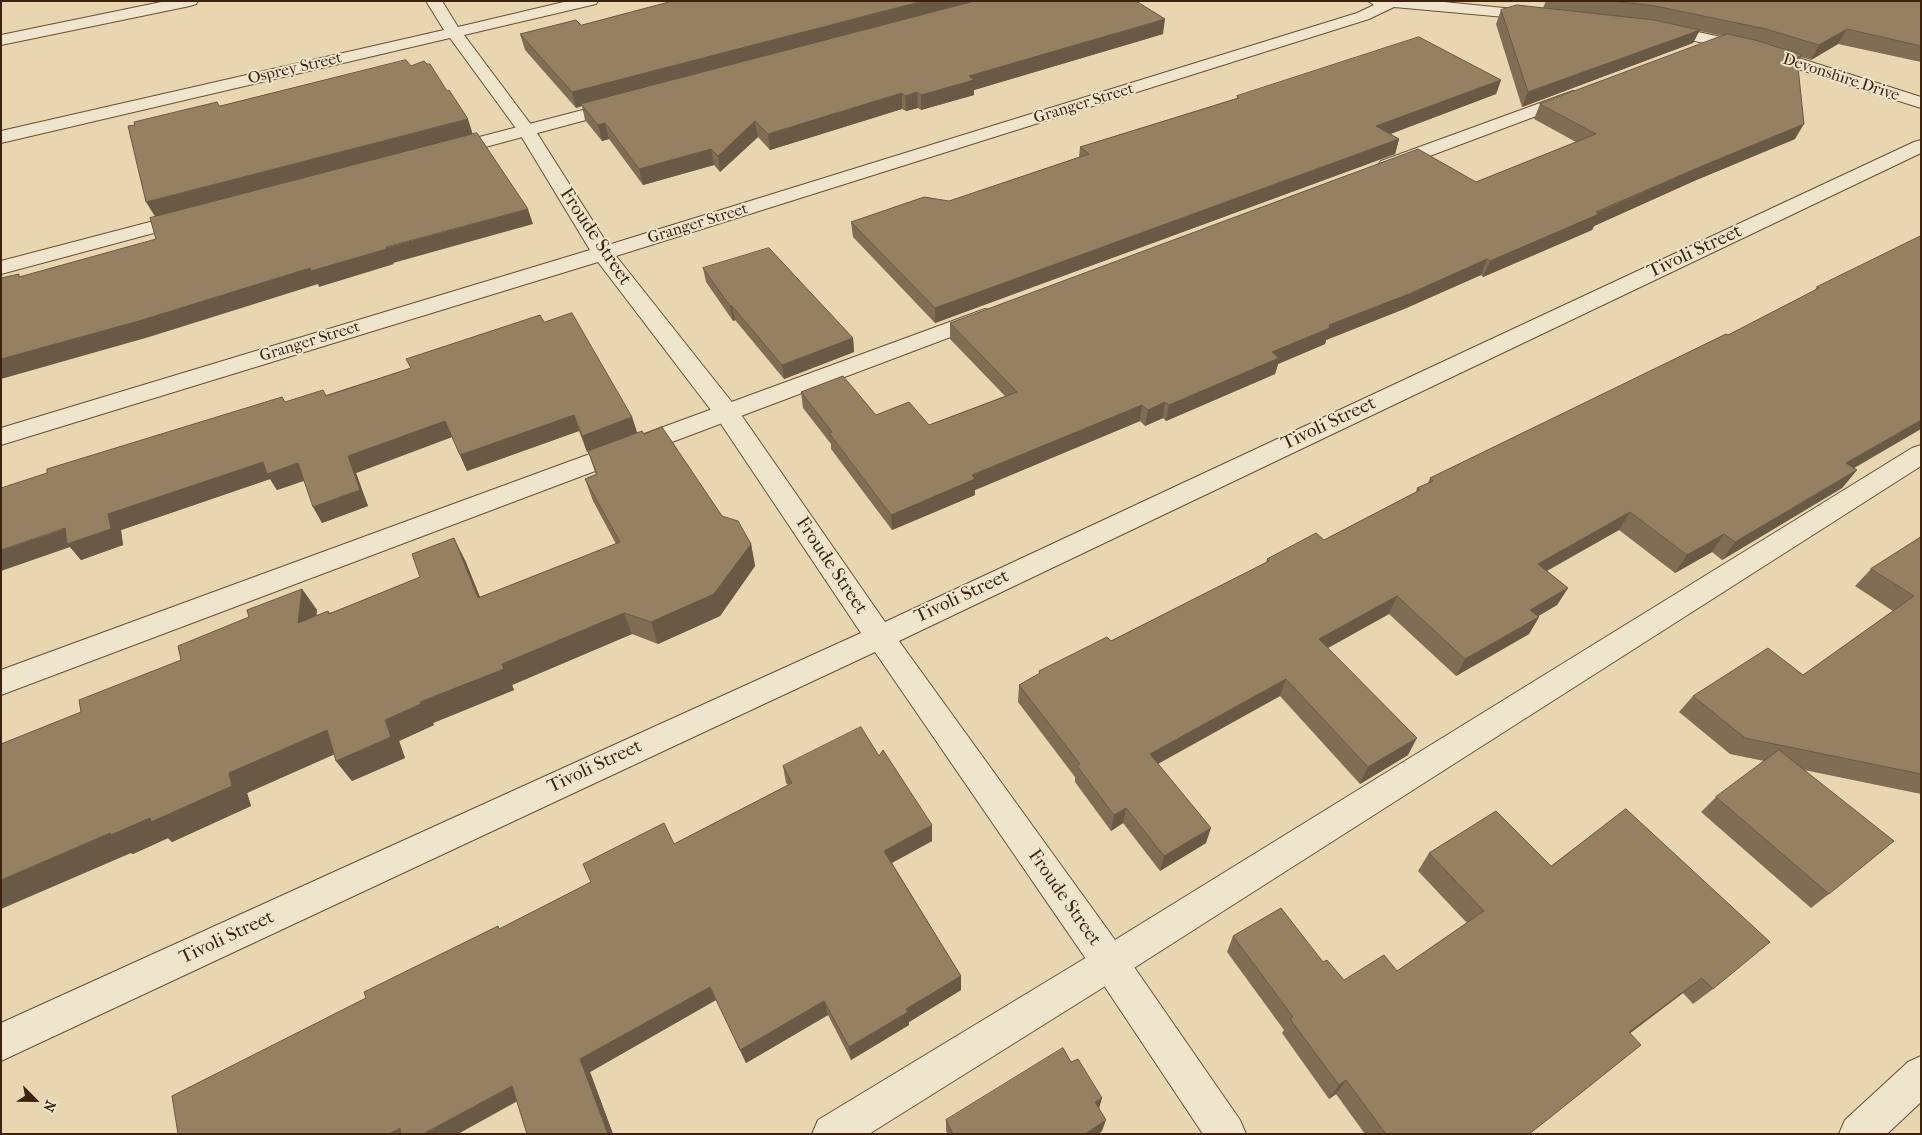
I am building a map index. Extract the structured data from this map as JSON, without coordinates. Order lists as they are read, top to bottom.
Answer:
{
  "streets": {
    "street": [
      "Osprey Street",
      "Devonshire Drive",
      "Granger Street",
      "Froude Street",
      "Tivoli Street"
    ]
  },
  "crossings": [
    ["Osprey Street", "Froude Street"],
    ["Granger Street", "Froude Street"],
    ["Froude Street", "Tivoli Street"]
  ],
  "north": "bottom right"
}
